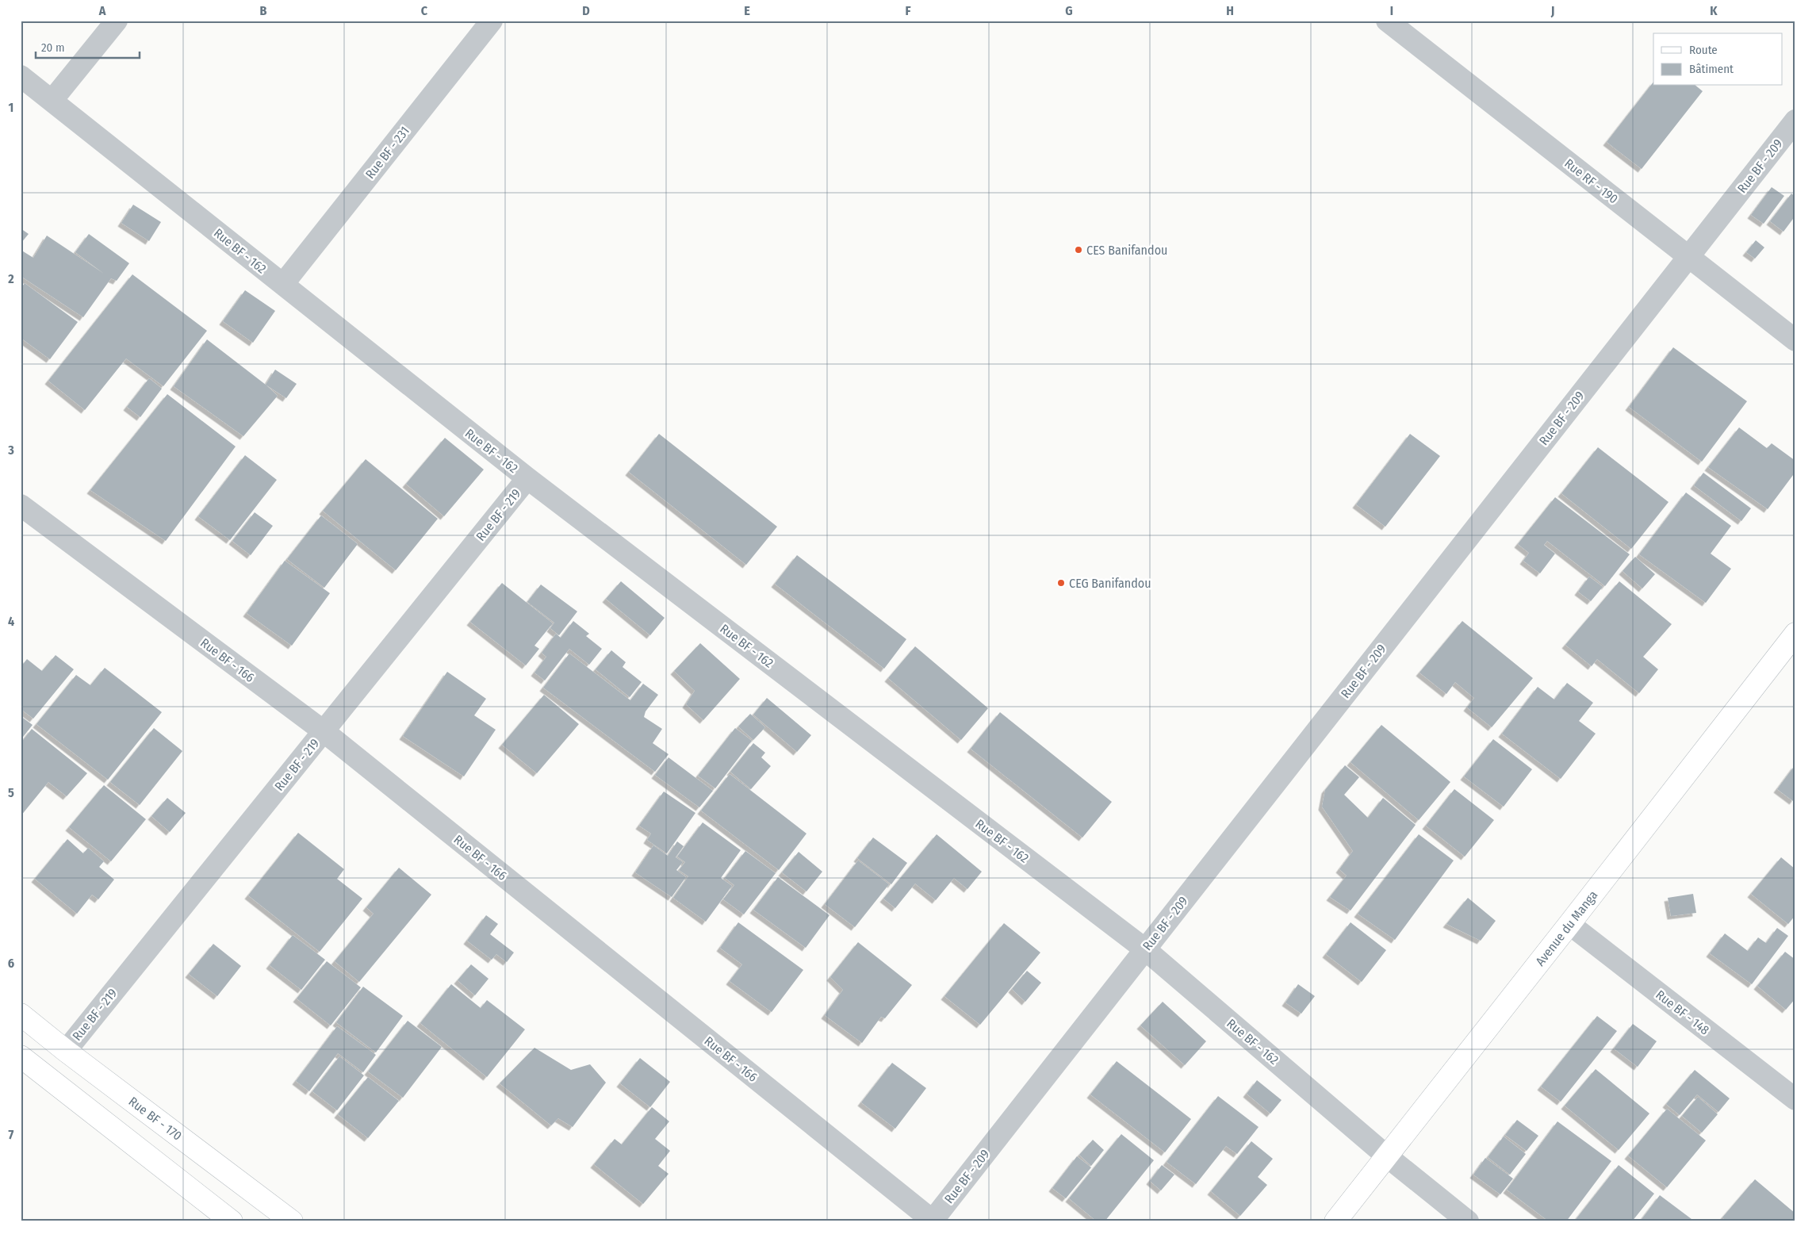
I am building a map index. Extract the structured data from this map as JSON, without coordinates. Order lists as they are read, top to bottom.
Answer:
{
  "streets": {
    "street": [
      "Rue BF - 231",
      "Rue BF - 209",
      "Rue RF - 190",
      "Rue BF - 162",
      "Rue BF - 219",
      "Rue BF - 166",
      "Avenue du Manga",
      "Rue BF - 148",
      "Rue BF - 170"
    ]
  },
  "crossings": [
    ["Rue BF - 231", "Rue BF - 162"],
    ["Rue BF - 209", "Rue RF - 190"],
    ["Rue BF - 209", "Rue BF - 162"],
    ["Rue BF - 209", "Rue BF - 166"],
    ["Rue BF - 162", "Rue BF - 219"],
    ["Rue BF - 162", "Avenue du Manga"],
    ["Rue BF - 219", "Rue BF - 166"],
    ["Rue BF - 219", "Rue BF - 170"],
    ["Avenue du Manga", "Rue BF - 148"]
  ],
  "places": ["CES Banifandou", "CEG Banifandou"],
  "legend": ["Route", "Bâtiment"],
  "scale_bar": "20 m",
  "grid": {
    "columns": [
      "A",
      "B",
      "C",
      "D",
      "E",
      "F",
      "G",
      "H",
      "I",
      "J",
      "K"
    ],
    "rows": [
      "1",
      "2",
      "3",
      "4",
      "5",
      "6",
      "7"
    ]
  }
}
